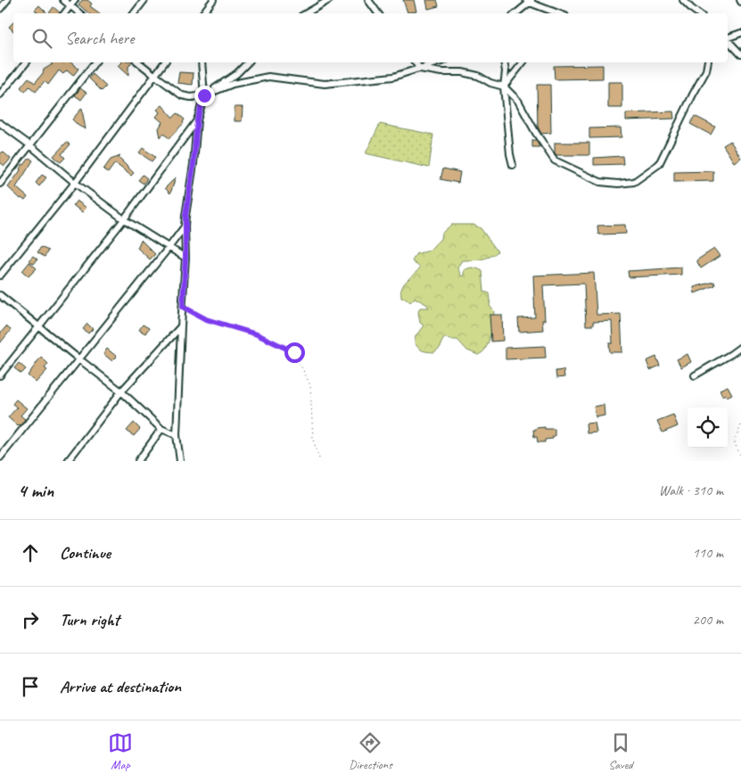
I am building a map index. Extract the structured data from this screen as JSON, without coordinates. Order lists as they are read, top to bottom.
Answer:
{
  "page": {
    "search": "Search here",
    "heading": ["4 min", "Walk · 310 m"],
    "list": [
      ["Continue", "110 m"],
      ["Turn right", "200 m"],
      "Arrive at destination"
    ],
    "nav": ["Map", "Directions", "Saved"]
  }
}
